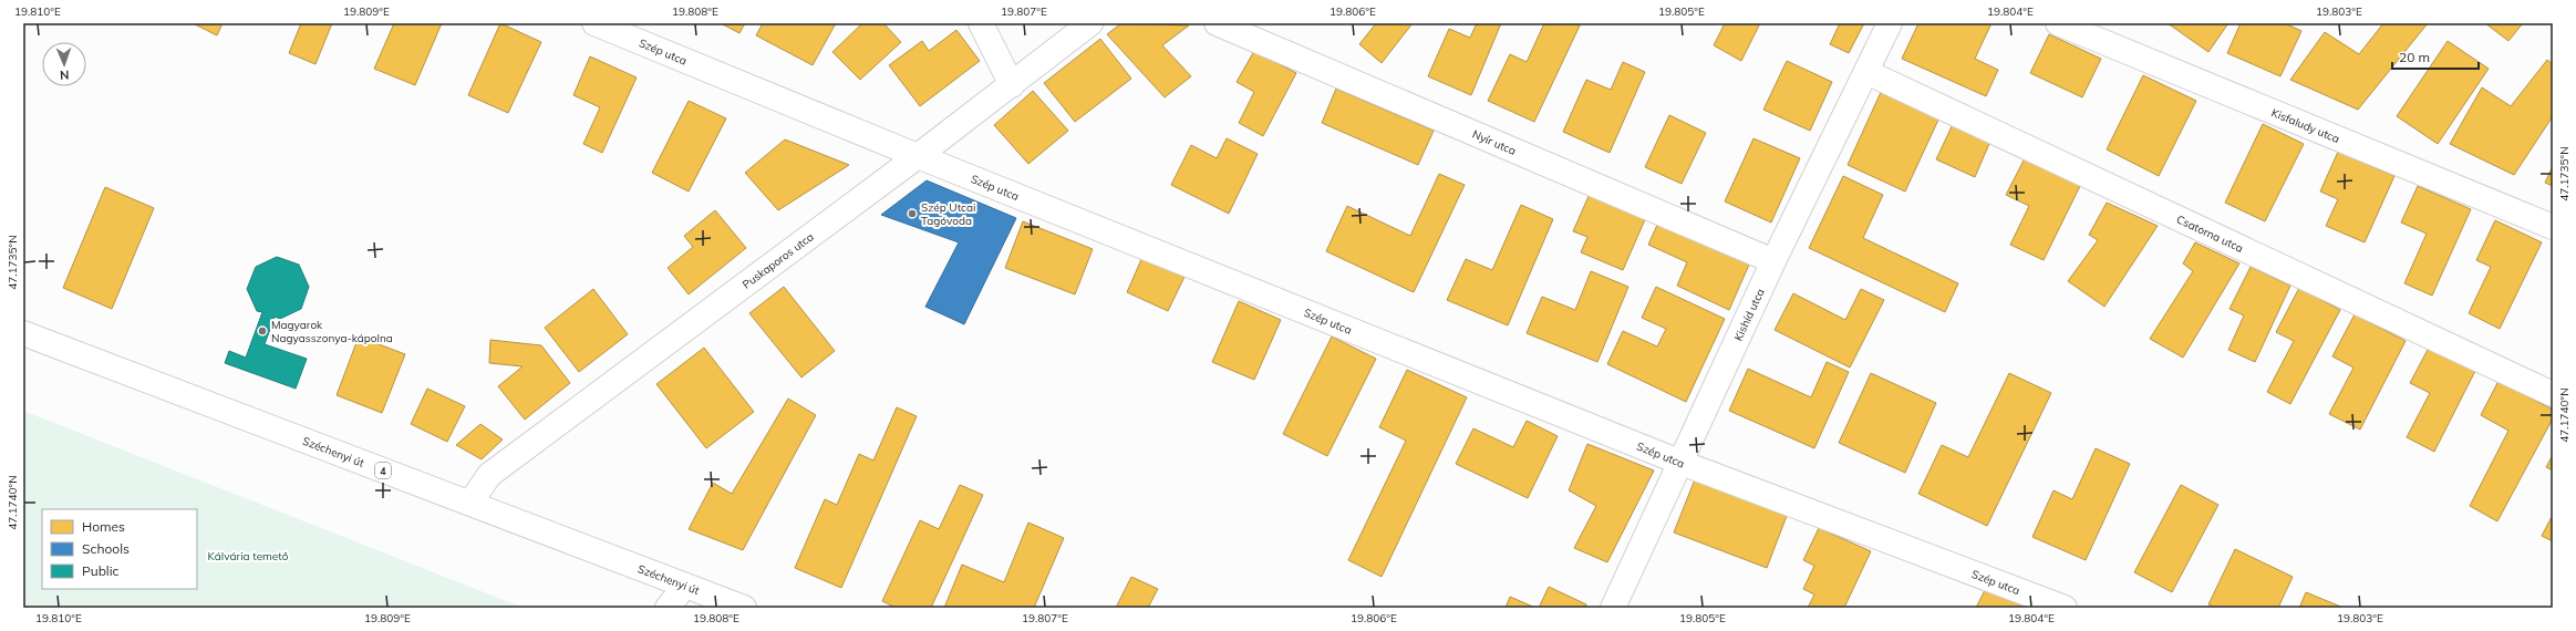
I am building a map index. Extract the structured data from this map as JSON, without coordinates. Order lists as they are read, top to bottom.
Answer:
{
  "streets": {
    "street": [
      "Szép utca",
      "Kisfaludy utca",
      "Nyír utca",
      "Csatorna utca",
      "Puskaporos utca",
      "Kishíd utca",
      "Széchenyi út",
      "4"
    ]
  },
  "crossings": [
    ["Szép utca", "Puskaporos utca"],
    ["Szép utca", "Kishíd utca"],
    ["Nyír utca", "Kishíd utca"],
    ["Csatorna utca", "Kishíd utca"],
    ["Puskaporos utca", "Széchenyi út"]
  ],
  "parks": ["Kálvária temető"],
  "places": ["Szép Utcai Tagóvoda", "Magyarok Nagyasszonya-kápolna"],
  "legend": ["Homes", "Schools", "Public"],
  "scale_bar": "20 m",
  "north": "bottom",
  "coordinates": [
    "19.810°E",
    "19.809°E",
    "19.808°E",
    "19.807°E",
    "19.806°E",
    "19.805°E",
    "19.804°E",
    "19.803°E",
    "47.1735°N",
    "47.1740°N"
  ]
}
